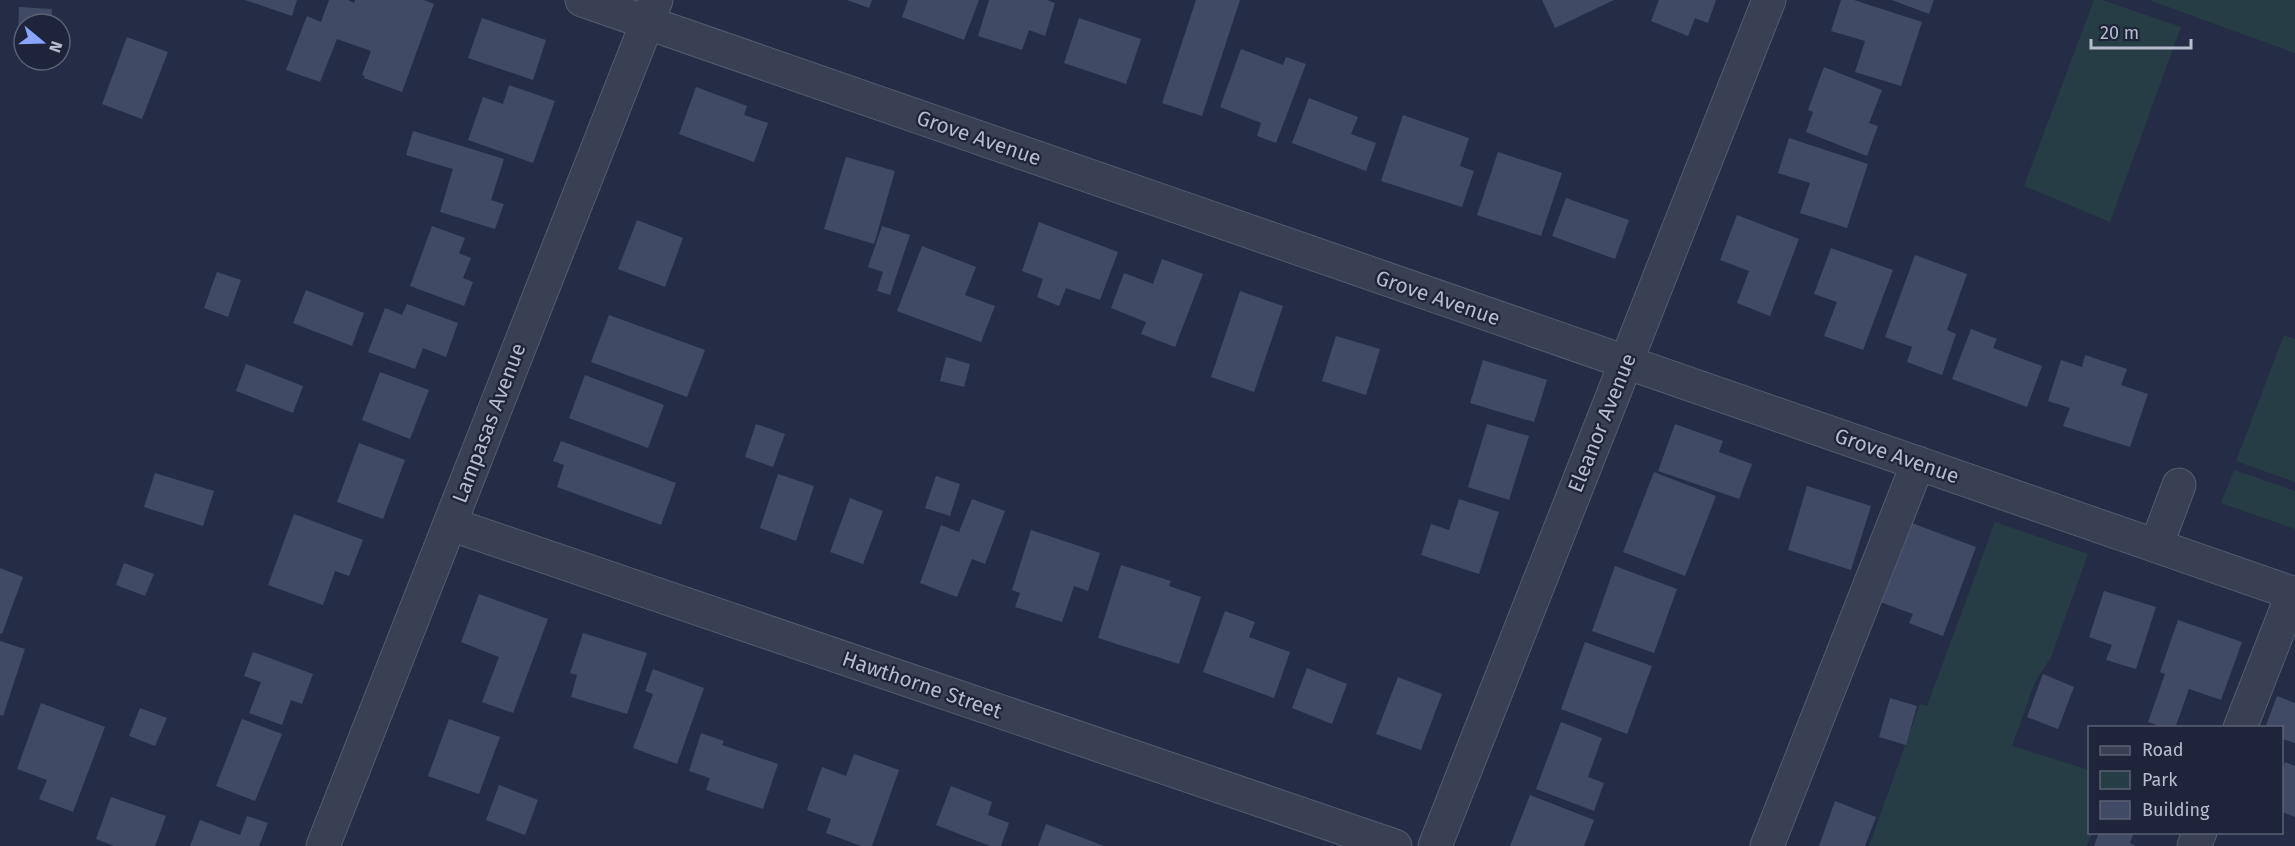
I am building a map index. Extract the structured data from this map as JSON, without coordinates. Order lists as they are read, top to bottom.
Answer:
{
  "streets": {
    "street": [
      "Grove Avenue",
      "Lampasas Avenue",
      "Eleanor Avenue",
      "Hawthorne Street"
    ]
  },
  "crossings": [
    ["Grove Avenue", "Lampasas Avenue"],
    ["Grove Avenue", "Eleanor Avenue"],
    ["Lampasas Avenue", "Hawthorne Street"]
  ],
  "legend": ["Road", "Park", "Building"],
  "scale_bar": "20 m",
  "north": "right"
}
